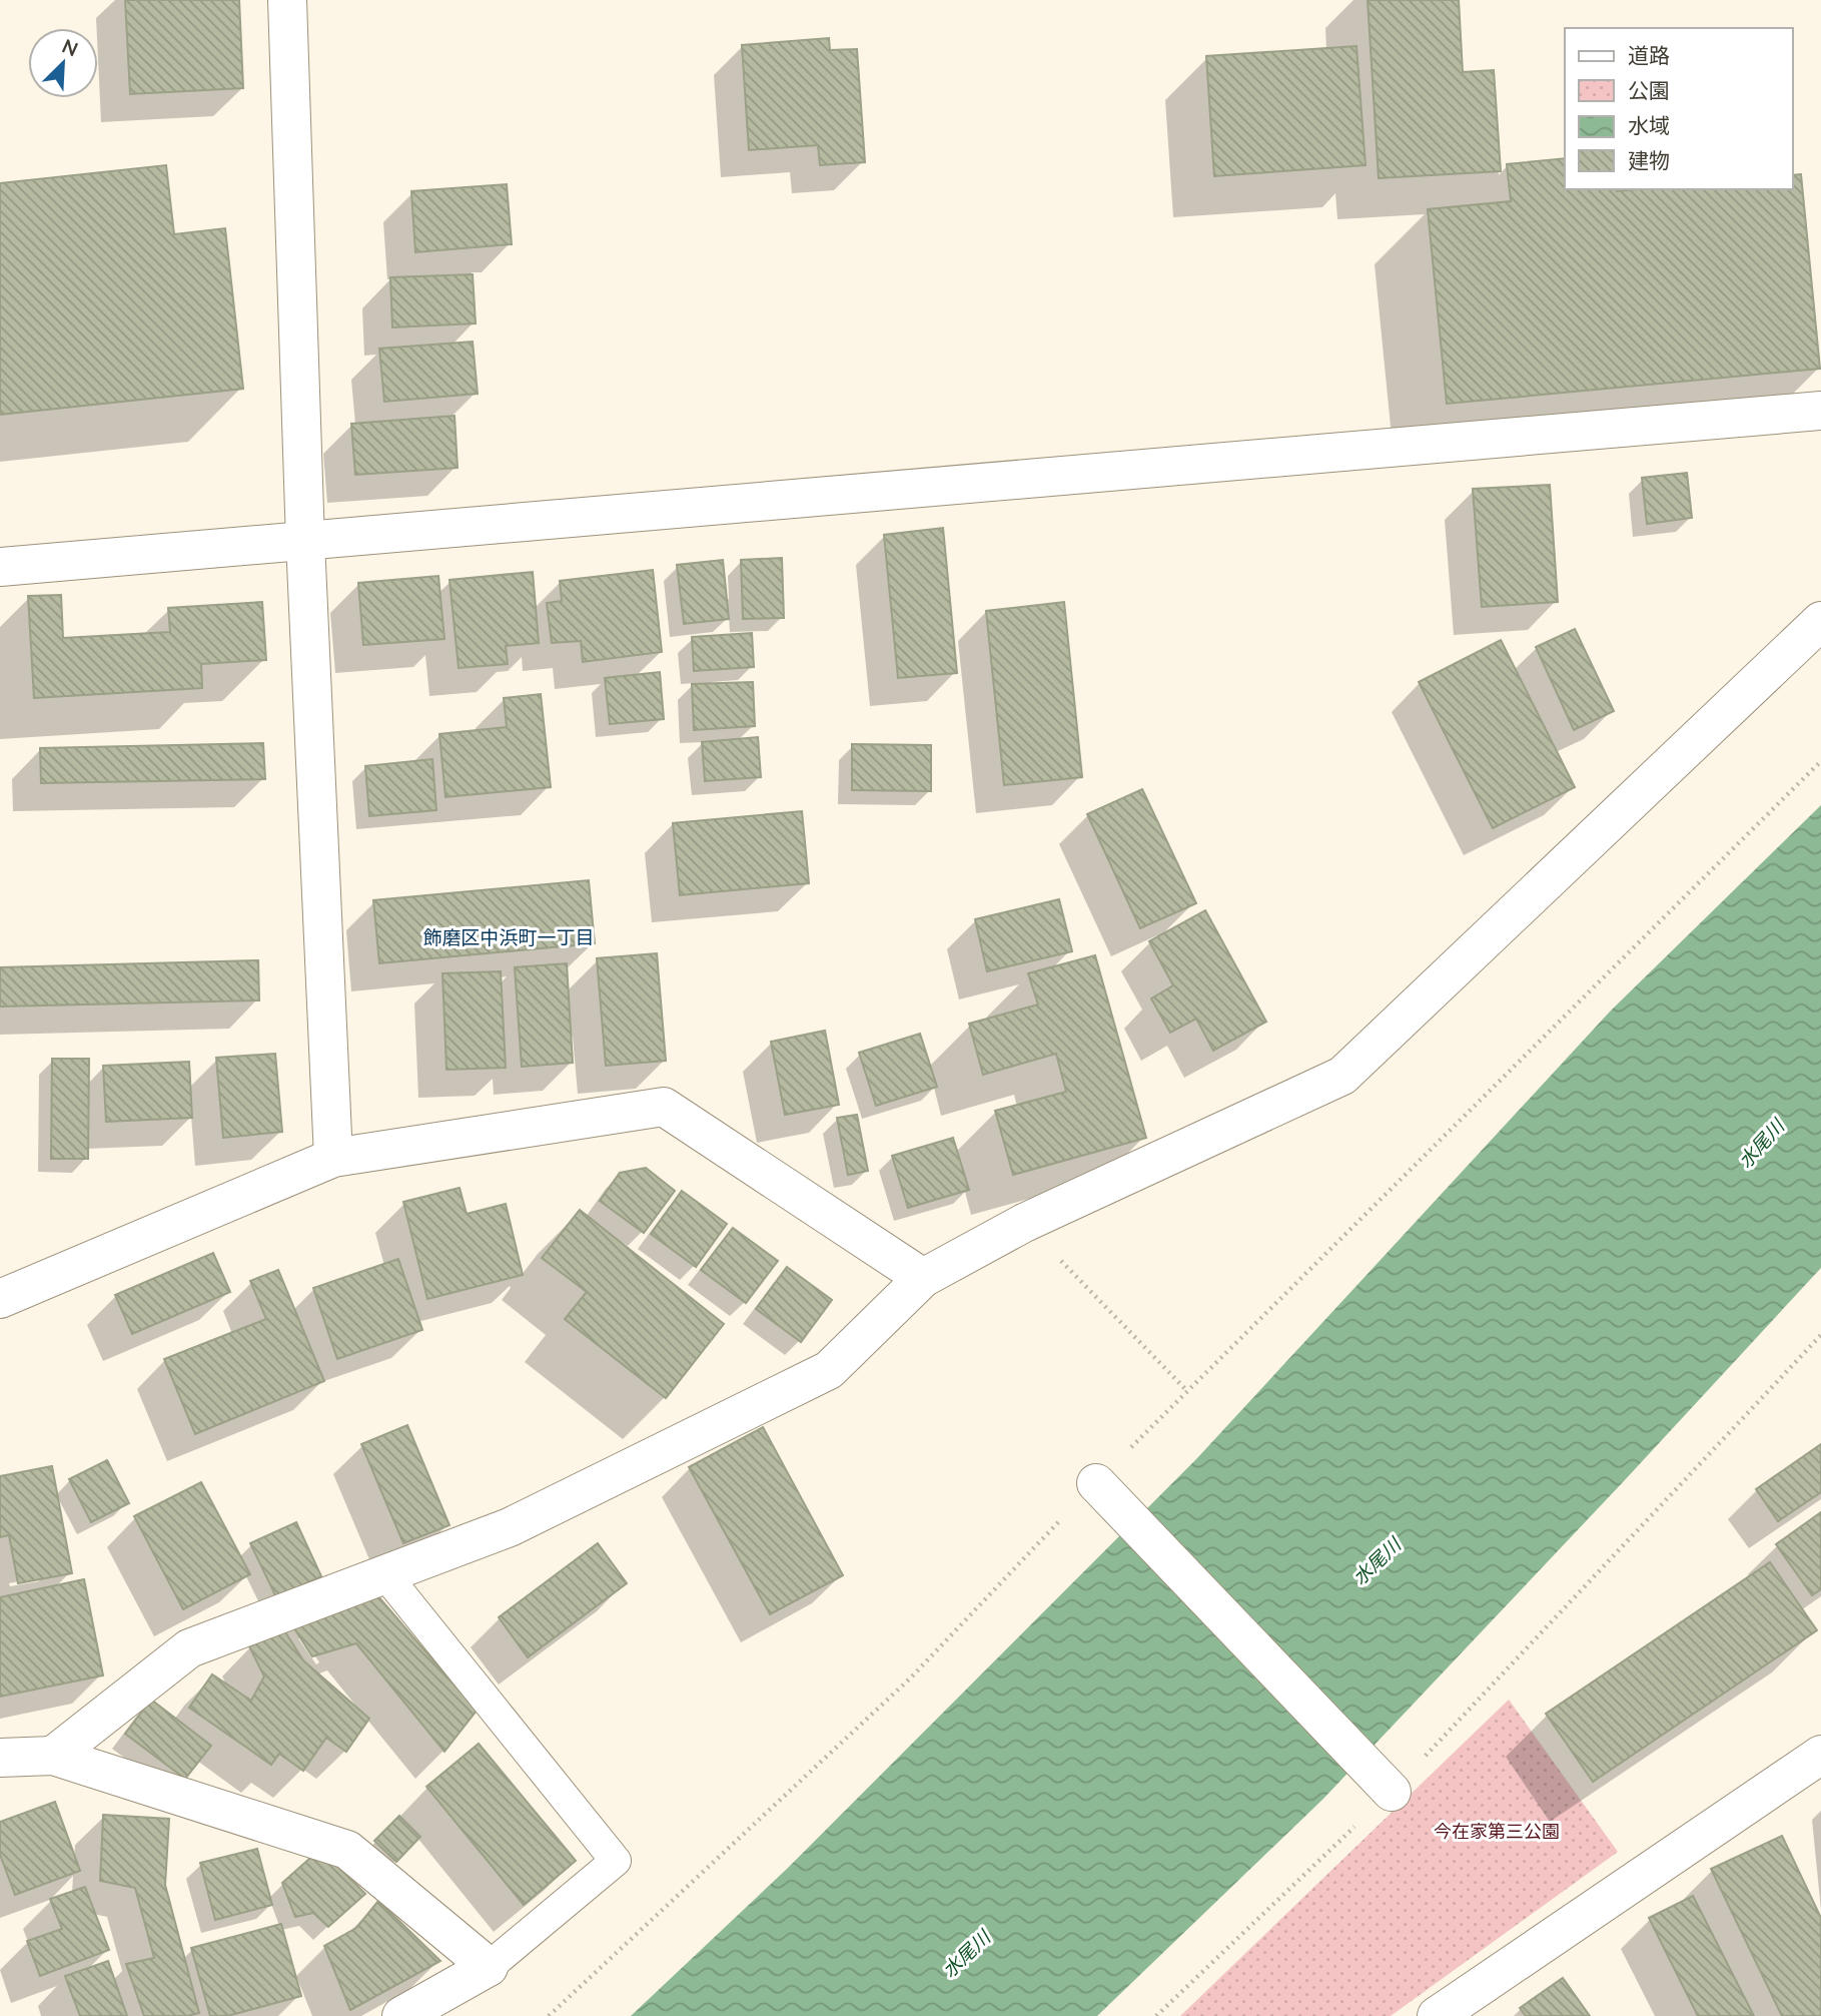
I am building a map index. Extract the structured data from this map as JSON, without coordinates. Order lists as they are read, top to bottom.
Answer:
{
  "districts": ["飾磨区中浜町一丁目"],
  "water": ["水尾川"],
  "parks": ["今在家第三公園"],
  "legend": [
    "道路",
    "公園",
    "水域",
    "建物"
  ],
  "north": "top right"
}
